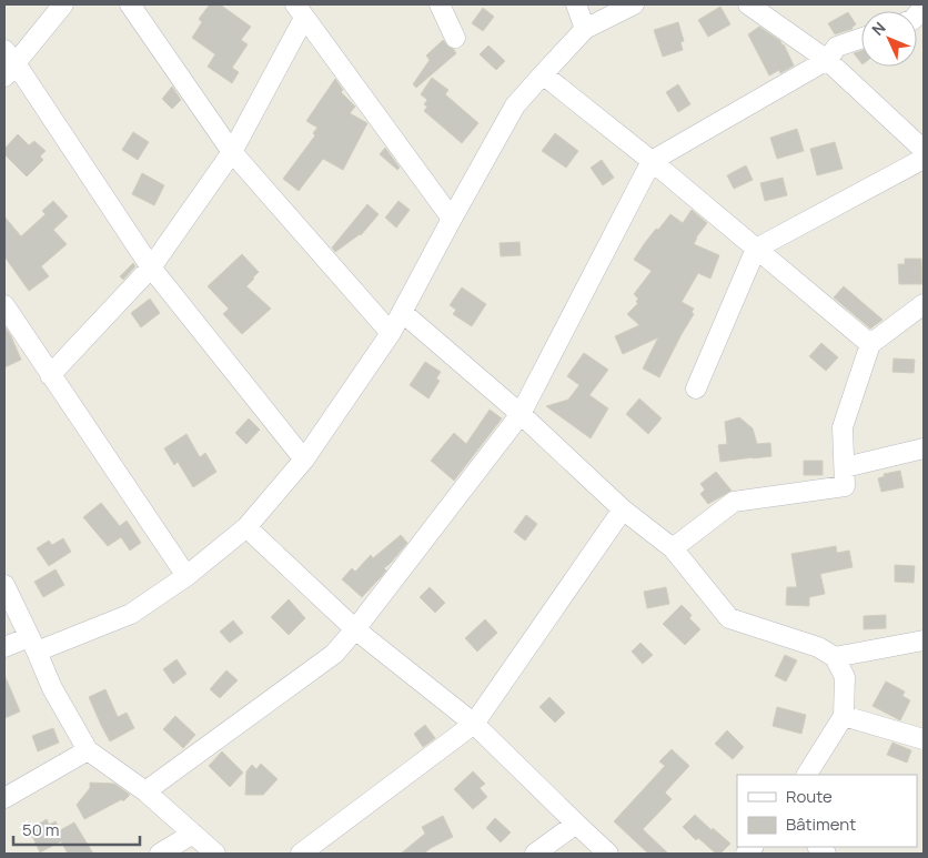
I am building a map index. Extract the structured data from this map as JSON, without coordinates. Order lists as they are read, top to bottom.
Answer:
{
  "legend": ["Route", "Bâtiment"],
  "scale_bar": "50 m",
  "north": "top left"
}
